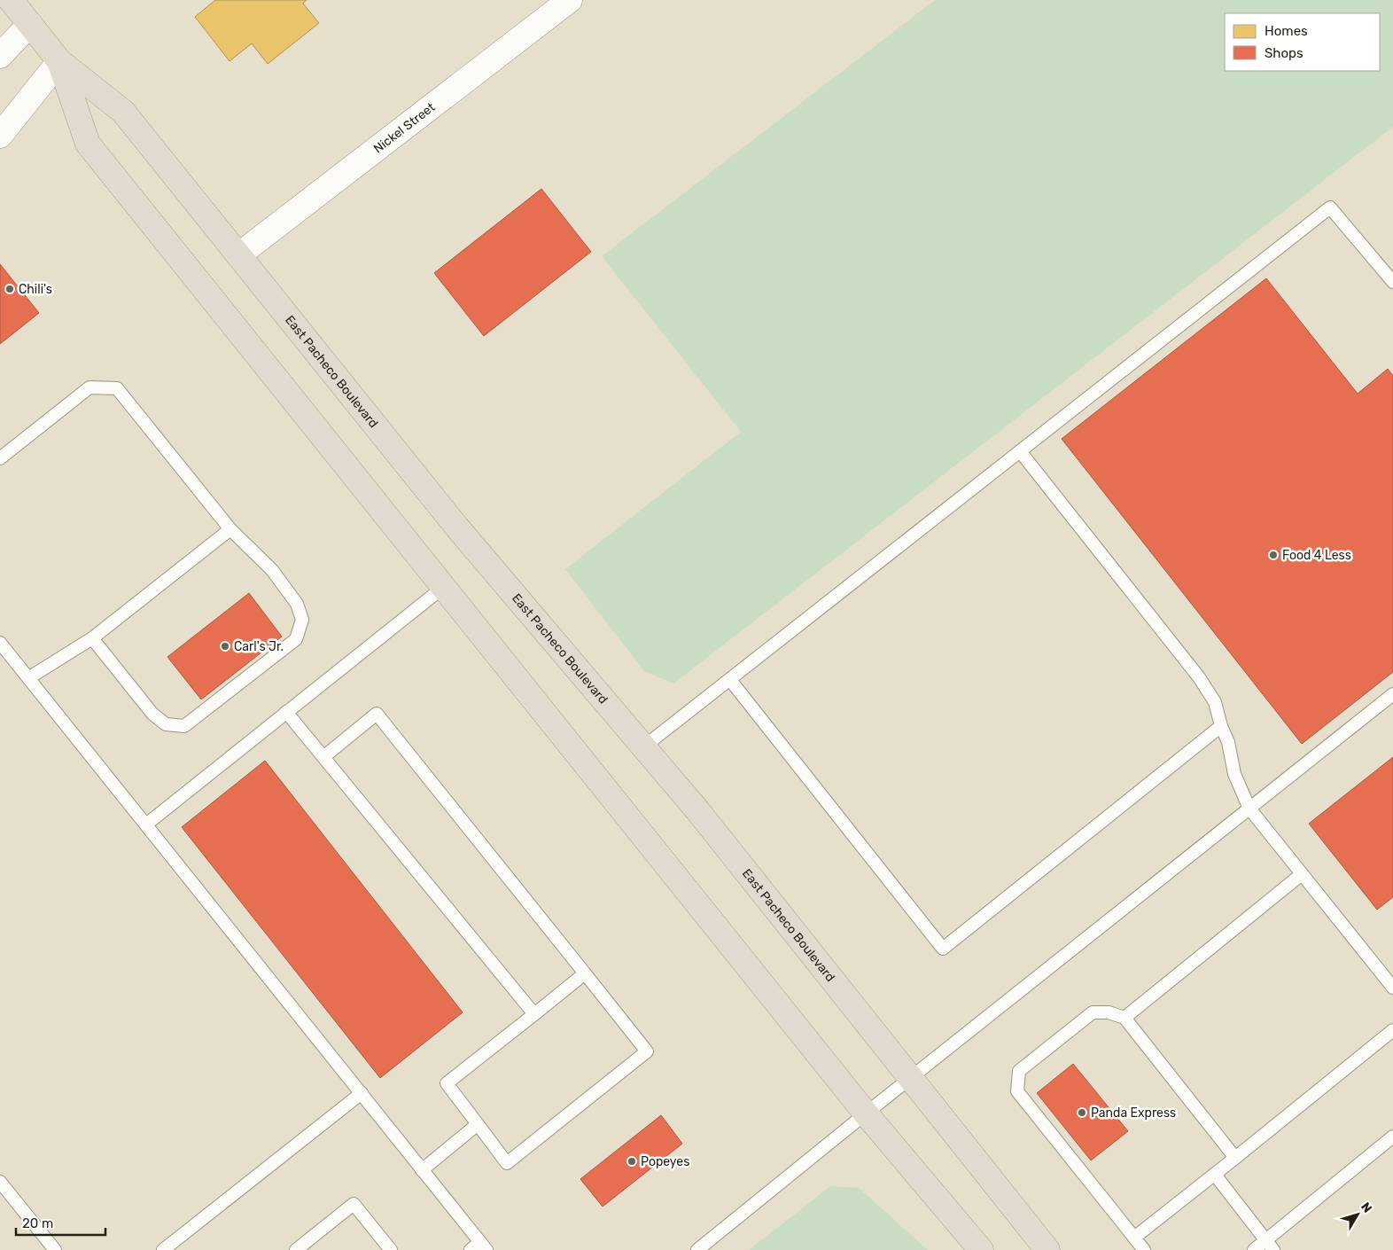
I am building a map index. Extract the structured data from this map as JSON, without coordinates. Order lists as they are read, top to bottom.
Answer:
{
  "streets": {
    "highway": ["East Pacheco Boulevard"],
    "street": ["Nickel Street"]
  },
  "crossings": [
    ["Nickel Street", "East Pacheco Boulevard"]
  ],
  "places": [
    "Chili's",
    "Food 4 Less",
    "Carl's Jr.",
    "Panda Express",
    "Popeyes"
  ],
  "legend": ["Homes", "Shops"],
  "scale_bar": "20 m",
  "north": "top right"
}
